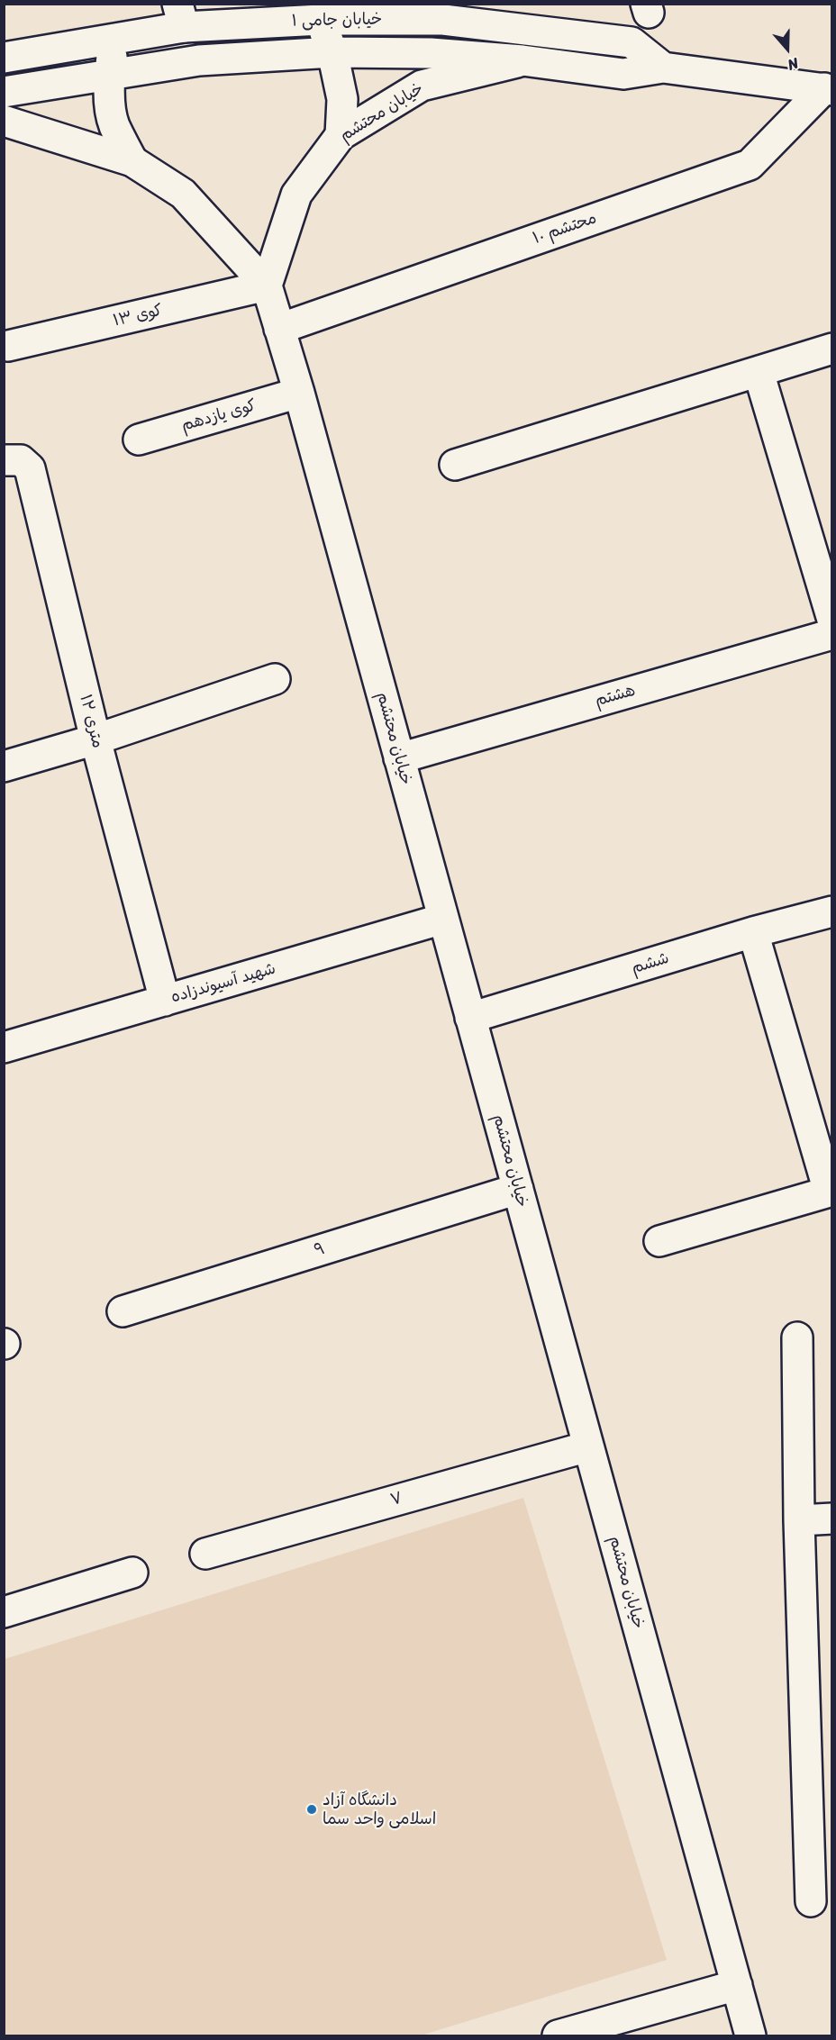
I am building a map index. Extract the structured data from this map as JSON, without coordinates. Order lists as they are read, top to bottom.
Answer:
{
  "streets": {
    "street": [
      "خیابان جامی ۱",
      "خیابان محتشم",
      "محتشم ۱۰",
      "کوی ۱۳",
      "کوی یازدهم",
      "هشتم",
      "۱۲ متری",
      "ششم",
      "شهید آسیوندزاده",
      "۹",
      "۷"
    ]
  },
  "crossings": [
    ["خیابان جامی ۱", "خیابان محتشم"],
    ["خیابان جامی ۱", "محتشم ۱۰"],
    ["خیابان محتشم", "محتشم ۱۰"],
    ["خیابان محتشم", "کوی ۱۳"],
    ["خیابان محتشم", "کوی یازدهم"],
    ["خیابان محتشم", "هشتم"],
    ["خیابان محتشم", "ششم"],
    ["خیابان محتشم", "شهید آسیوندزاده"],
    ["خیابان محتشم", "۹"],
    ["خیابان محتشم", "۷"],
    ["۱۲ متری", "شهید آسیوندزاده"]
  ],
  "places": ["دانشگاه آزاد اسلامی واحد سما"],
  "north": "bottom"
}
